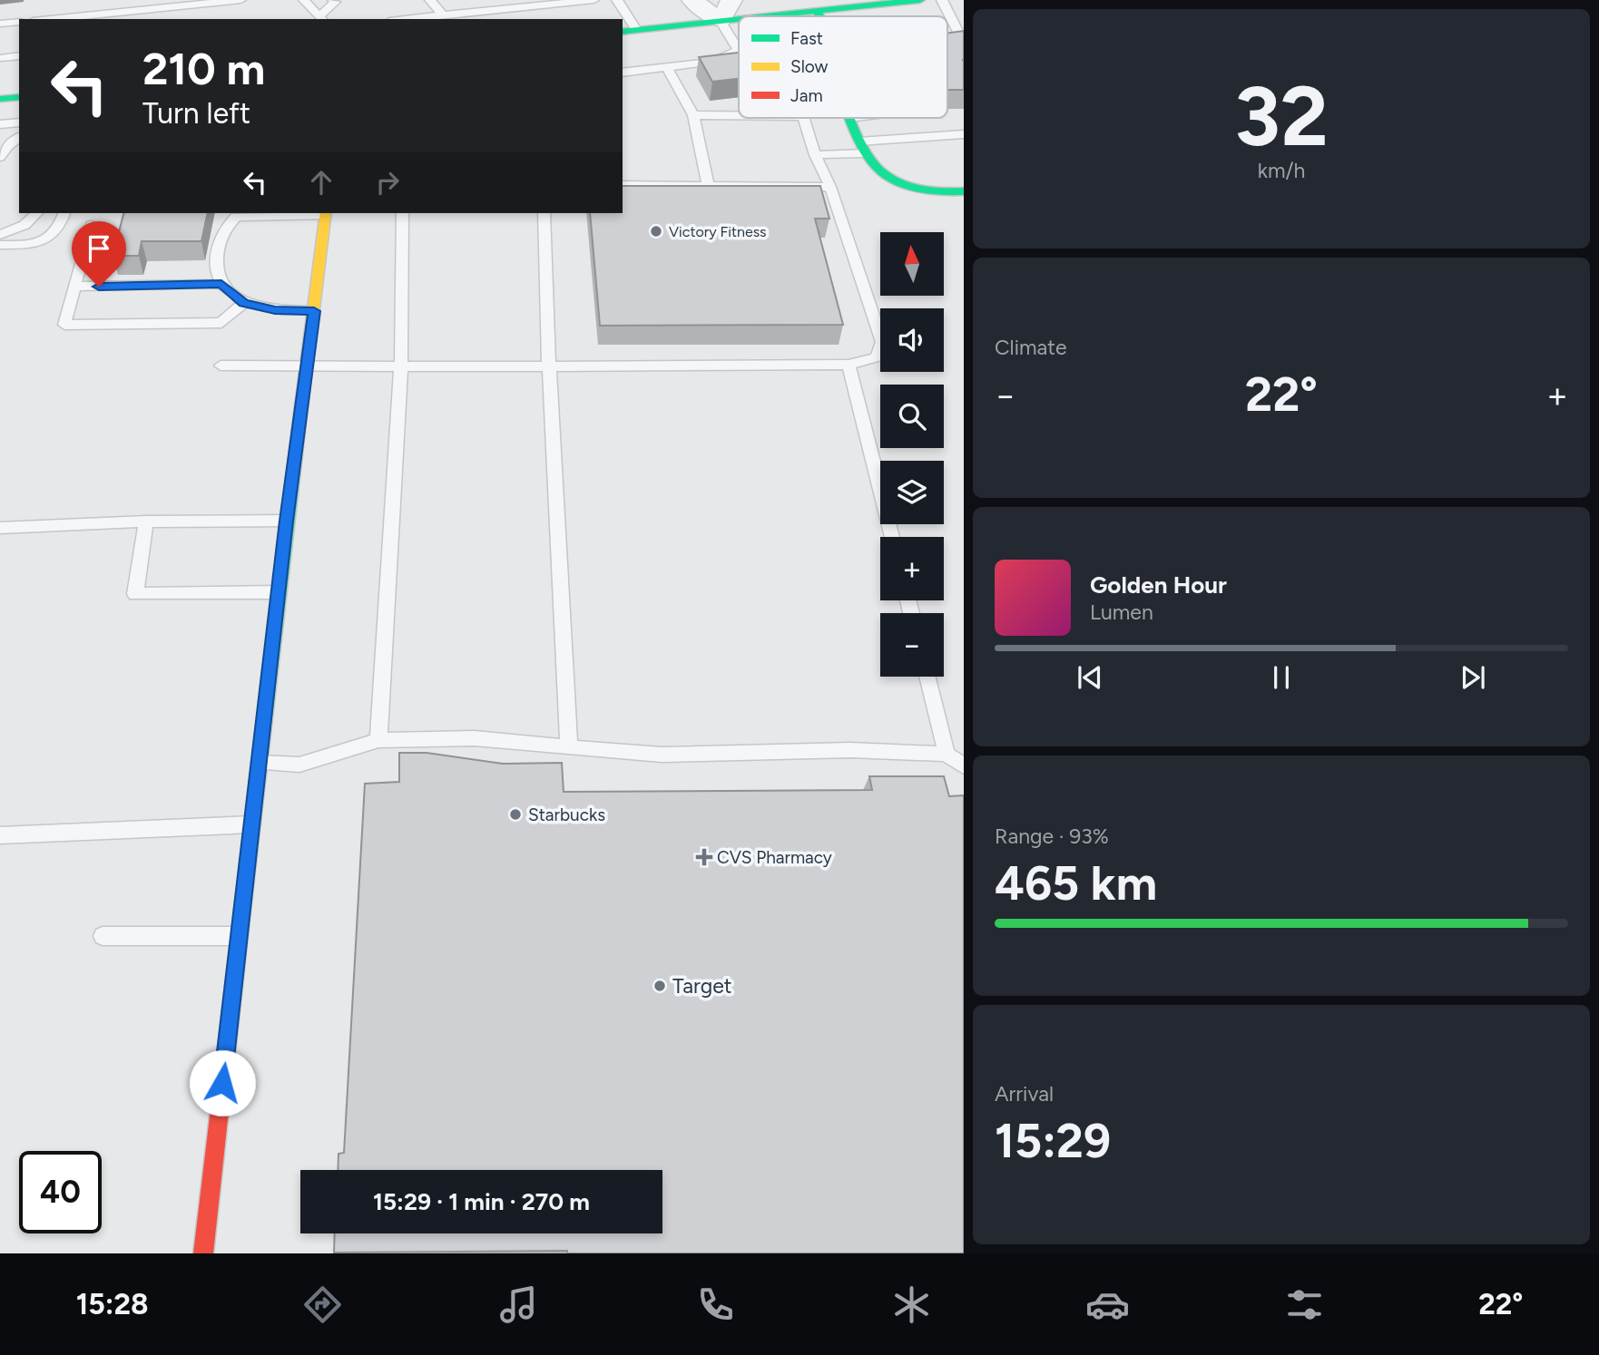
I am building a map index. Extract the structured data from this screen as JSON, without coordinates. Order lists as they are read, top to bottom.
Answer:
{
  "places": {
    "other": ["Victory Fitness", "Starbucks", "Target"],
    "health": ["CVS Pharmacy"]
  },
  "legend": ["Fast", "Slow", "Jam"],
  "north": "top",
  "page": {
    "tile": [
      ["32", "km/h"],
      "Climate",
      ["Range · 93%", "465 km"],
      ["Arrival", "15:29"]
    ],
    "turn": ["210 m", "Turn left"],
    "map_buttons": ["+", "−"],
    "heat": ["−", "22°", "+"],
    "song": ["Golden Hour", "Lumen"],
    "limit": "40",
    "trip": "15:29 · 1 min · 270 m",
    "tabs": ["15:28", "22°"]
  }
}
